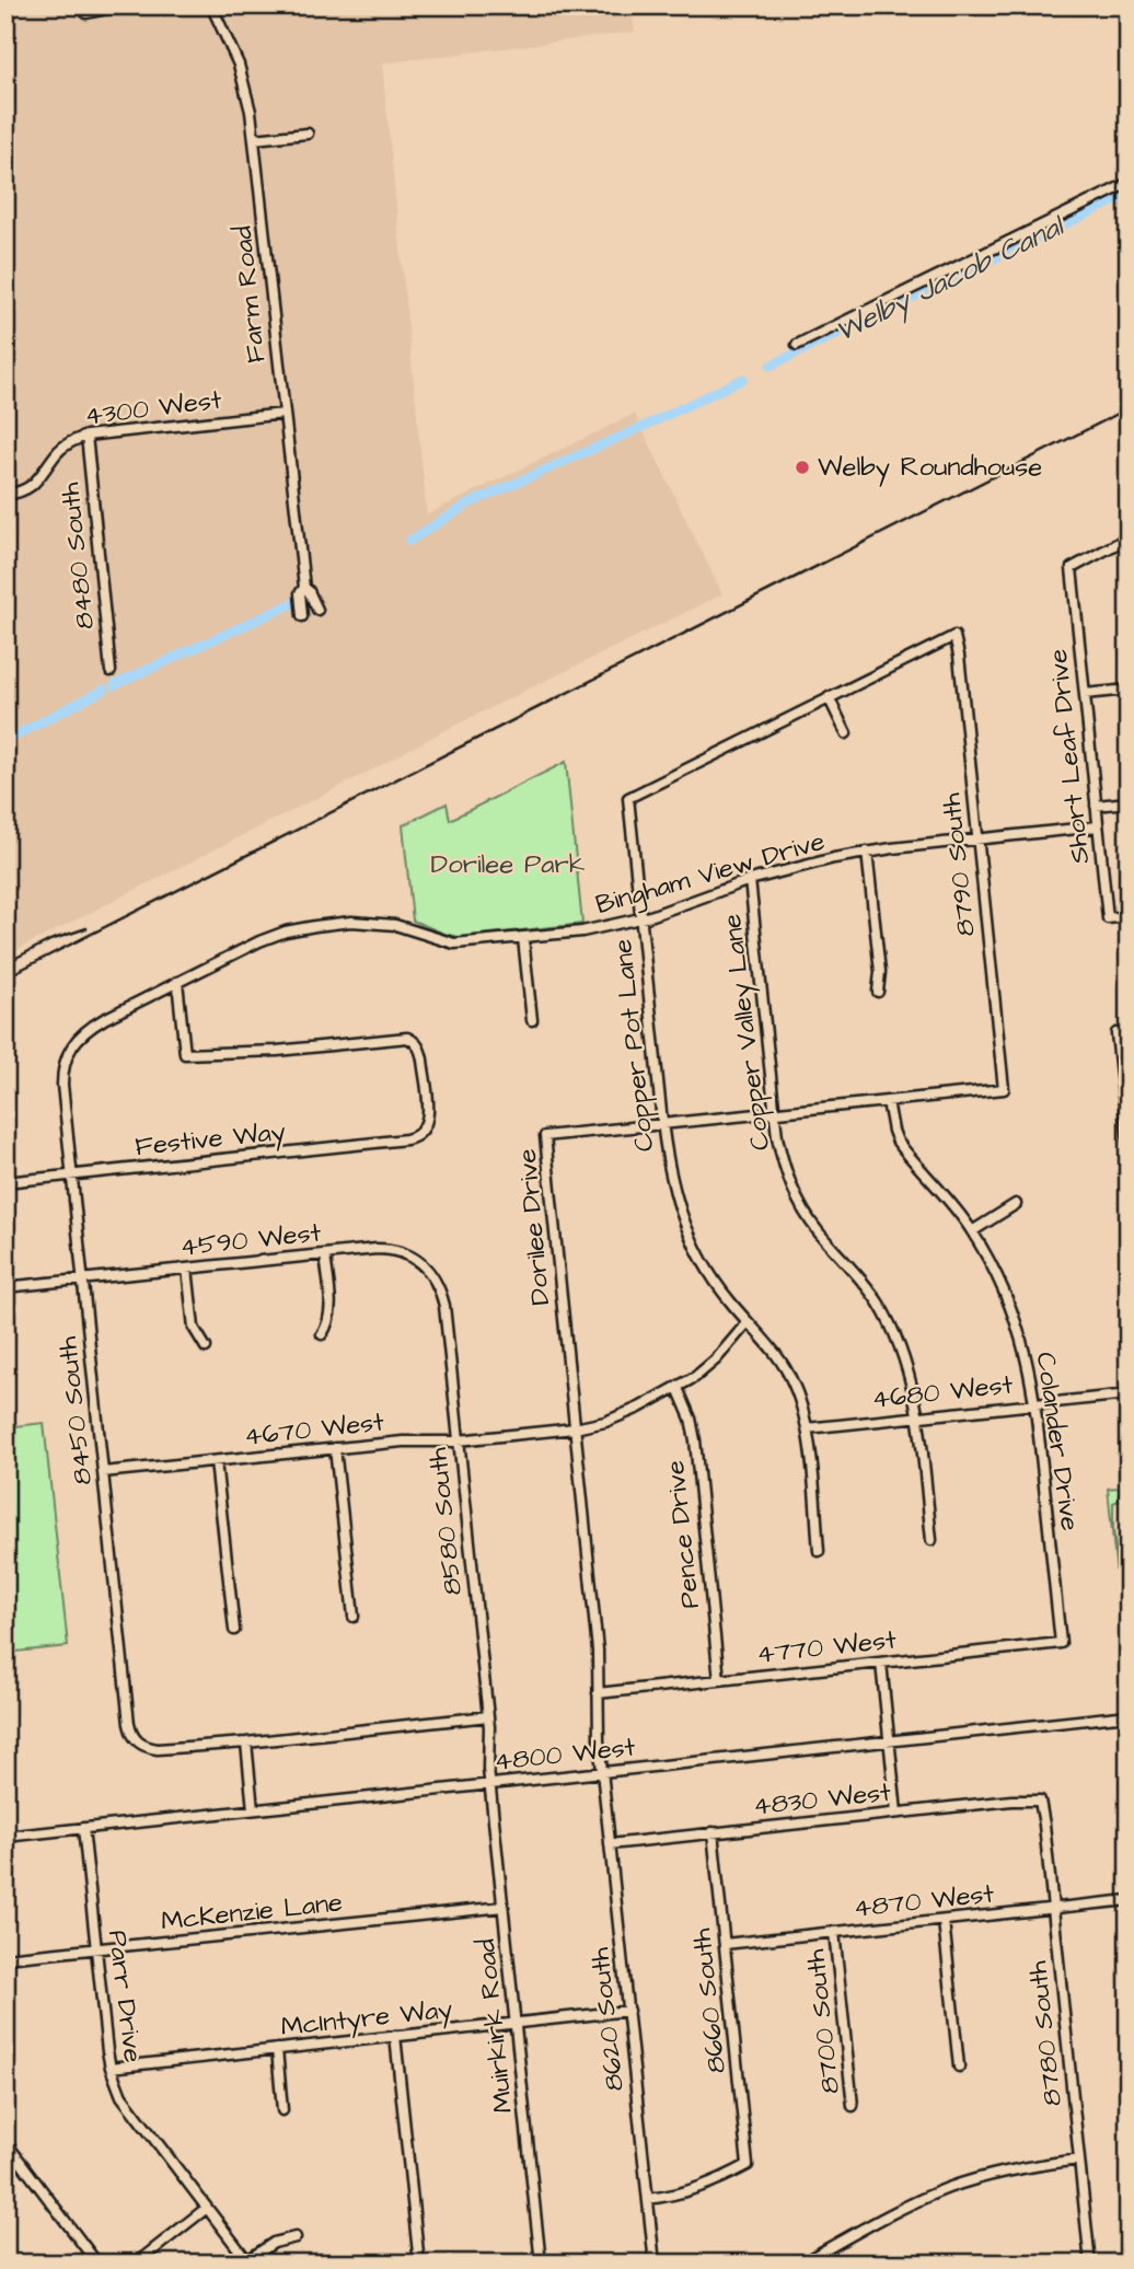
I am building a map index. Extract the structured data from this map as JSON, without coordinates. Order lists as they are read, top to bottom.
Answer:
{
  "streets": {
    "street": [
      "Farm Road",
      "4300 West",
      "8480 South",
      "Short Leaf Drive",
      "8790 South",
      "Bingham View Drive",
      "Copper Valley Lane",
      "Copper Pot Lane",
      "Festive Way",
      "Dorilee Drive",
      "4590 West",
      "4680 West",
      "8450 South",
      "4670 West",
      "Colander Drive",
      "8580 South",
      "Pence Drive",
      "4770 West",
      "4800 West",
      "4830 West",
      "4870 West",
      "McKenzie Lane",
      "Parr Drive",
      "8660 South",
      "McIntyre Way",
      "8620 South",
      "8700 South",
      "Muirkirk Road",
      "8780 South"
    ]
  },
  "crossings": [
    ["Farm Road", "4300 West"],
    ["4300 West", "8480 South"],
    ["Short Leaf Drive", "Bingham View Drive"],
    ["8790 South", "Bingham View Drive"],
    ["8790 South", "Copper Pot Lane"],
    ["8790 South", "Dorilee Drive"],
    ["Bingham View Drive", "Copper Valley Lane"],
    ["Bingham View Drive", "Copper Pot Lane"],
    ["Bingham View Drive", "Festive Way"],
    ["Bingham View Drive", "8450 South"],
    ["Copper Valley Lane", "Dorilee Drive"],
    ["Copper Valley Lane", "4680 West"],
    ["Copper Pot Lane", "Dorilee Drive"],
    ["Copper Pot Lane", "4680 West"],
    ["Copper Pot Lane", "4670 West"],
    ["Festive Way", "8450 South"],
    ["Dorilee Drive", "4670 West"],
    ["Dorilee Drive", "Colander Drive"],
    ["Dorilee Drive", "4770 West"],
    ["Dorilee Drive", "4800 West"],
    ["Dorilee Drive", "8620 South"],
    ["4590 West", "8450 South"],
    ["4590 West", "8580 South"],
    ["4680 West", "Colander Drive"],
    ["8450 South", "4670 West"],
    ["4670 West", "8580 South"],
    ["4670 West", "Pence Drive"],
    ["Colander Drive", "4770 West"],
    ["8580 South", "4800 West"],
    ["8580 South", "Muirkirk Road"],
    ["Pence Drive", "4770 West"],
    ["4800 West", "Parr Drive"],
    ["4800 West", "8620 South"],
    ["4800 West", "Muirkirk Road"],
    ["4830 West", "8660 South"],
    ["4830 West", "8620 South"],
    ["4830 West", "8780 South"],
    ["4870 West", "8660 South"],
    ["4870 West", "8700 South"],
    ["4870 West", "8780 South"],
    ["McKenzie Lane", "Parr Drive"],
    ["McKenzie Lane", "Muirkirk Road"],
    ["Parr Drive", "McIntyre Way"],
    ["8660 South", "8620 South"],
    ["McIntyre Way", "8620 South"],
    ["McIntyre Way", "Muirkirk Road"]
  ],
  "water": ["Welby Jacob Canal"],
  "parks": ["Dorilee Park"],
  "places": ["Welby Roundhouse"]
}
